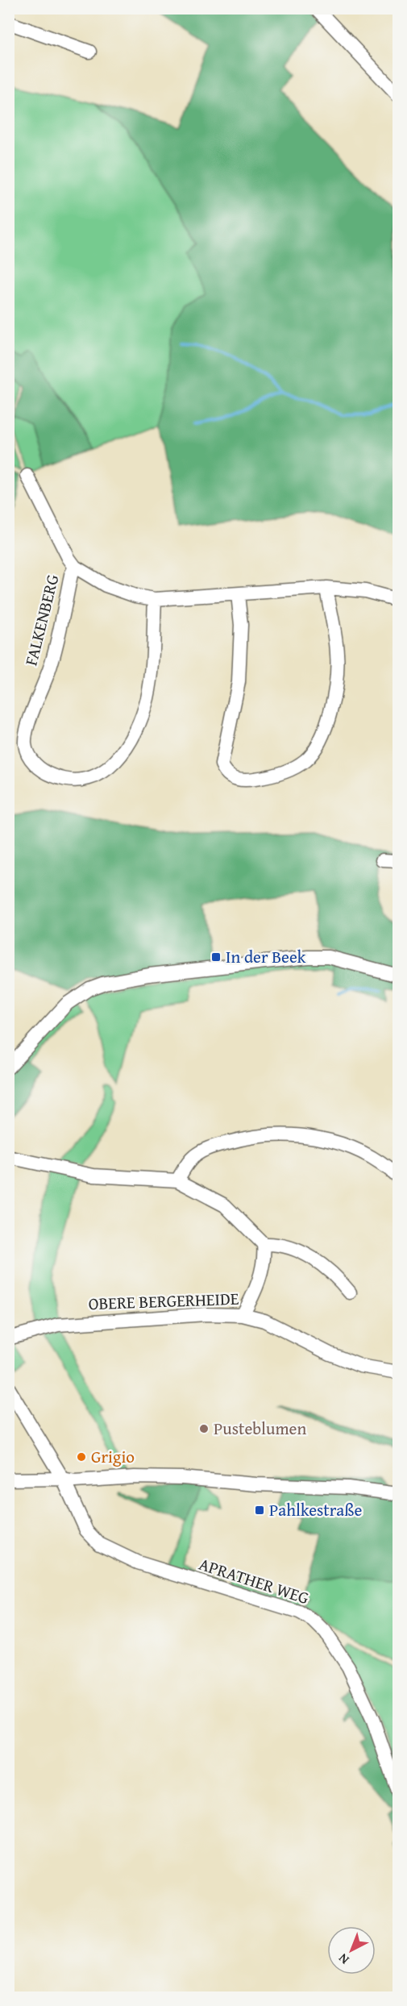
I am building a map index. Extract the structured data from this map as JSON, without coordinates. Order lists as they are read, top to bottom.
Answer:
{
  "streets": {
    "street": ["FALKENBERG", "OBERE BERGERHEIDE", "APRATHER WEG"]
  },
  "places": {
    "transit": ["In der Beek", "Pahlkestraße"],
    "other": ["Pusteblumen", "Grigio"]
  },
  "north": "bottom left"
}
